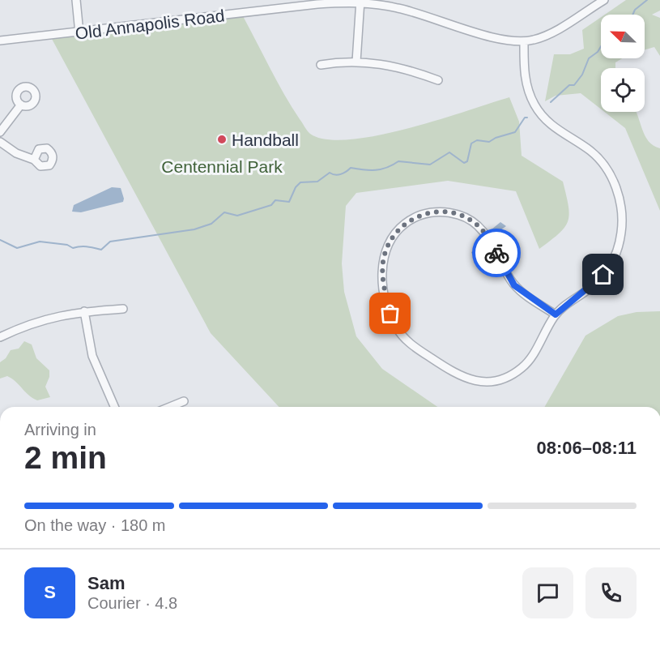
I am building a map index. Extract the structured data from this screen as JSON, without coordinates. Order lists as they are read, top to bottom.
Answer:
{
  "streets": {
    "street": ["Old Annapolis Road"]
  },
  "parks": ["Centennial Park"],
  "places": ["Handball"],
  "north": "top left",
  "page": {
    "heading": ["2 min", "Arriving in", "08:06–08:11"],
    "panel": ["Sam", "Courier · 4.8"],
    "bar": "On the way · 180 m",
    "round": "S"
  }
}
